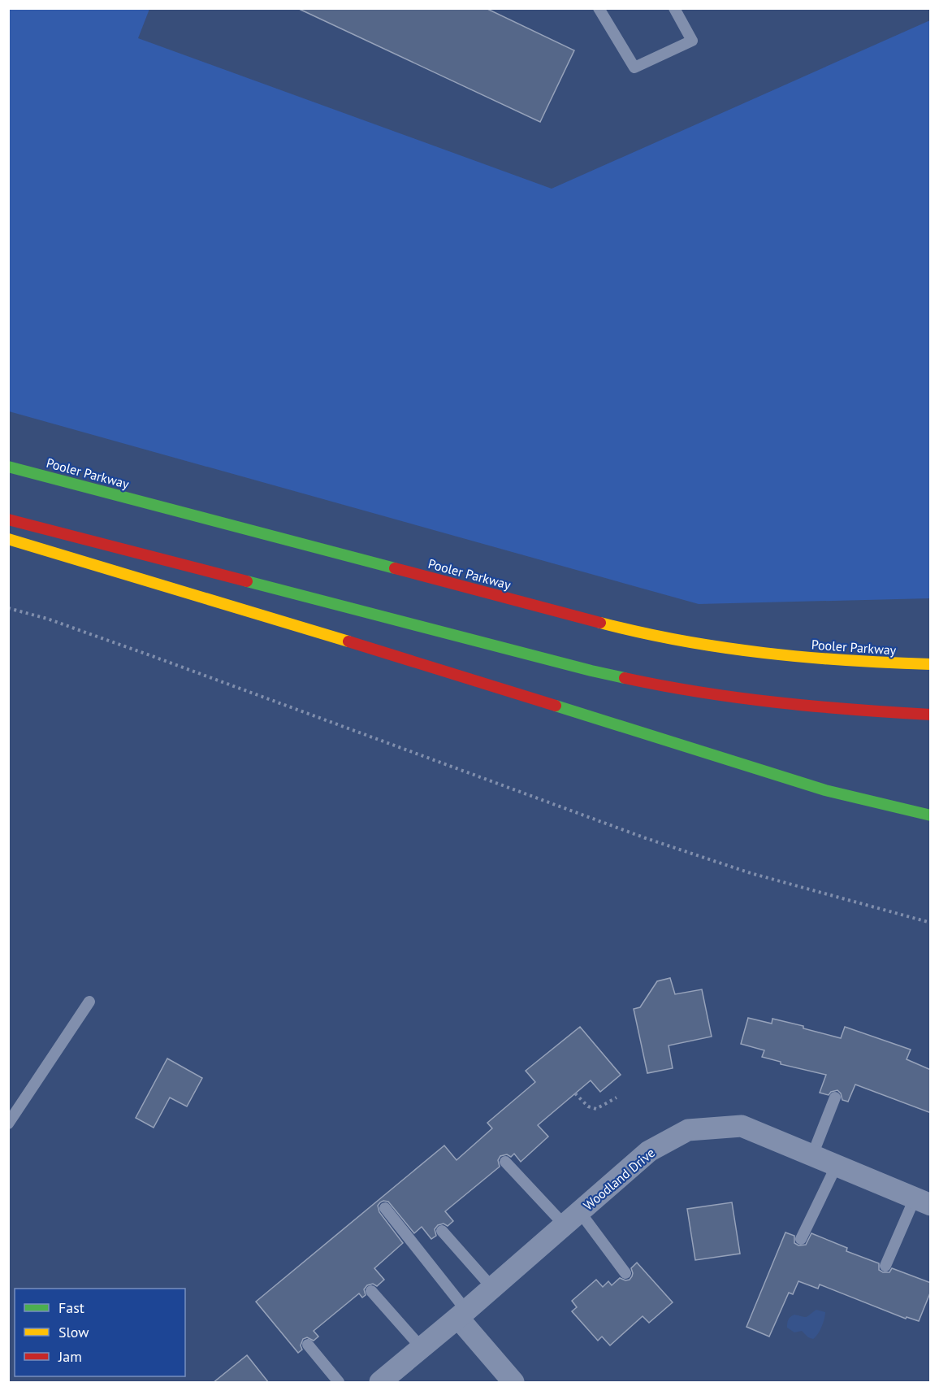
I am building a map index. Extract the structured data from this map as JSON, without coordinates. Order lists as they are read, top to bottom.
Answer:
{
  "streets": {
    "main road": ["Pooler Parkway"],
    "street": ["Woodland Drive"]
  },
  "legend": ["Fast", "Slow", "Jam"]
}
